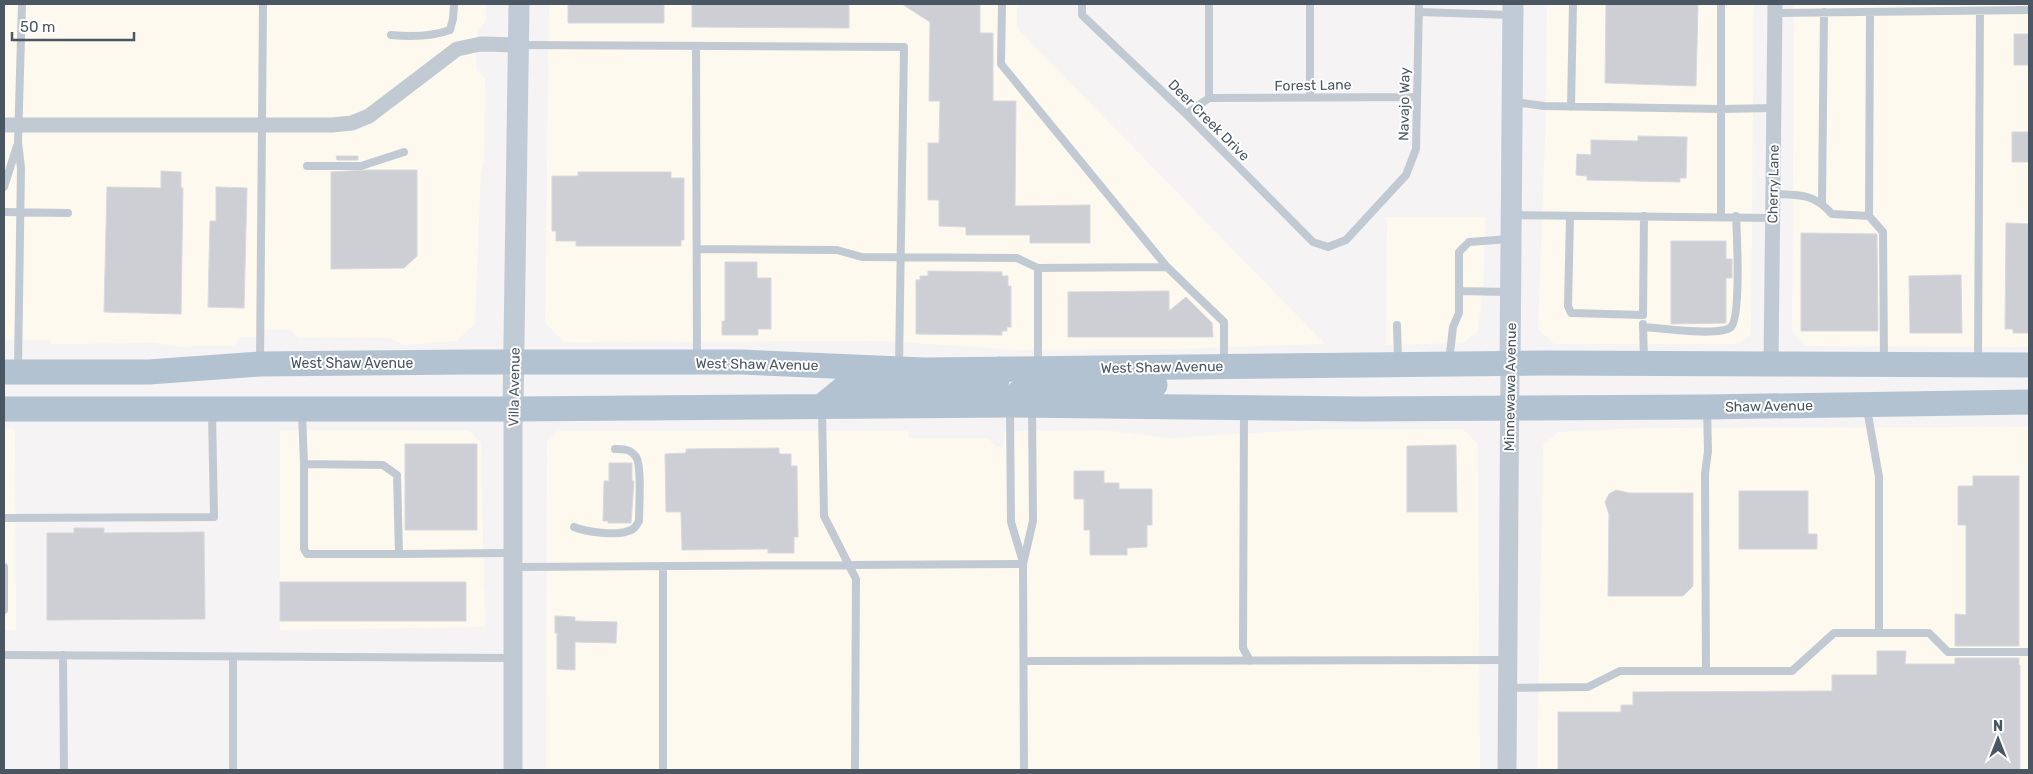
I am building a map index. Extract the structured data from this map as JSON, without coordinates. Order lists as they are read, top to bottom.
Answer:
{
  "streets": {
    "main road": [
      "West Shaw Avenue",
      "Villa Avenue",
      "Minnewawa Avenue",
      "Shaw Avenue"
    ],
    "street": ["Cherry Lane"],
    "lane": ["Forest Lane", "Navajo Way", "Deer Creek Drive"]
  },
  "crossings": [
    ["Forest Lane", "Navajo Way"],
    ["Navajo Way", "Deer Creek Drive"],
    ["West Shaw Avenue", "Villa Avenue"],
    ["West Shaw Avenue", "Minnewawa Avenue"],
    ["Minnewawa Avenue", "Shaw Avenue"]
  ],
  "scale_bar": "50 m",
  "north": "top"
}
